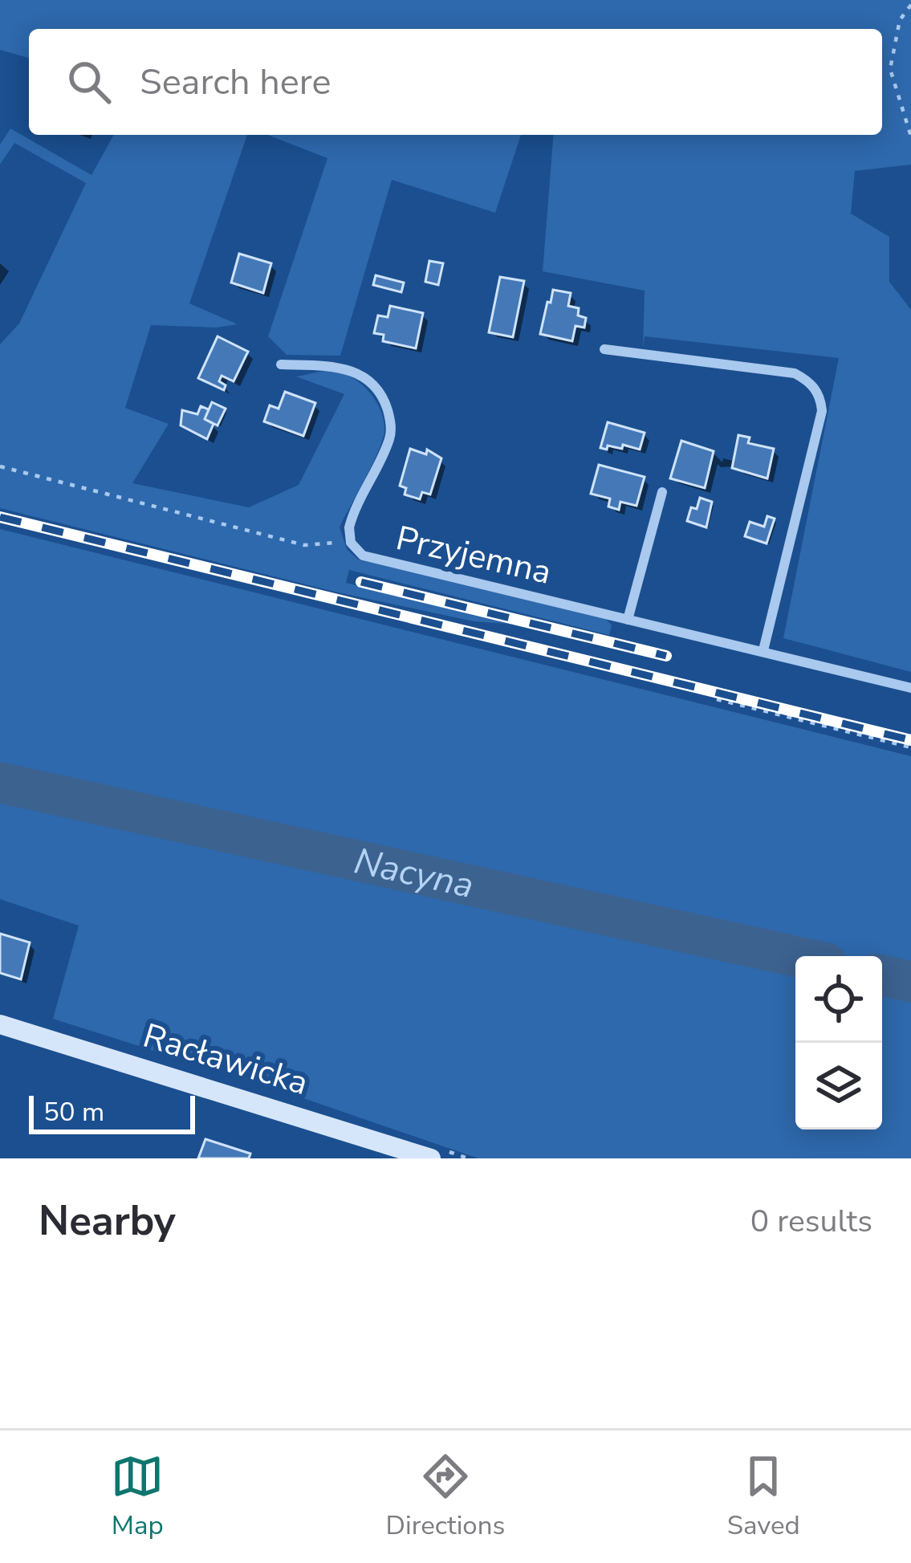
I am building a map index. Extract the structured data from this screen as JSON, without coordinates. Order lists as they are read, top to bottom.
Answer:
{
  "streets": {
    "street": ["Przyjemna", "Racławicka"]
  },
  "water": ["Nacyna"],
  "scale_bar": "50 m",
  "page": {
    "search": "Search here",
    "scale": "50 m",
    "heading": ["Nearby", "0 results"],
    "nav": ["Map", "Directions", "Saved"]
  }
}
